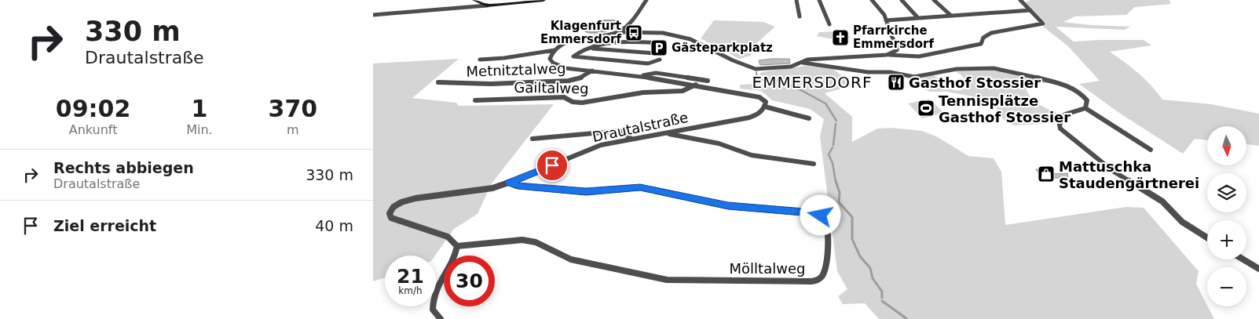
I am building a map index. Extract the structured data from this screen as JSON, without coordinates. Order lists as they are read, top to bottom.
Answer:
{
  "streets": {
    "street": [
      "Metnitztalweg",
      "Gailtalweg",
      "Drautalstraße",
      "Mölltalweg"
    ]
  },
  "crossings": [
    ["Drautalstraße", "Mölltalweg"]
  ],
  "districts": ["EMMERSDORF"],
  "places": {
    "bus stop": ["Klagenfurt Emmersdorf"],
    "church": ["Pfarrkirche Emmersdorf"],
    "parking": ["Gästeparkplatz"],
    "restaurant": ["Gasthof Stossier"],
    "sports": ["Tennisplätze Gasthof Stossier"],
    "shop": ["Mattuschka Staudengärtnerei"]
  },
  "north": "bottom",
  "page": {
    "turn": ["330 m", "Drautalstraße"],
    "eta": [
      "09:02",
      "Ankunft",
      "1",
      "Min.",
      "370",
      "m"
    ],
    "map_buttons": ["+", "−"],
    "list": [
      {
        "name": "Rechts abbiegen",
        "note": "Drautalstraße",
        "value": "330 m"
      },
      {
        "name": "Ziel erreicht",
        "value": "40 m"
      }
    ],
    "speed": "21 km/h",
    "limit": "30"
  }
}
